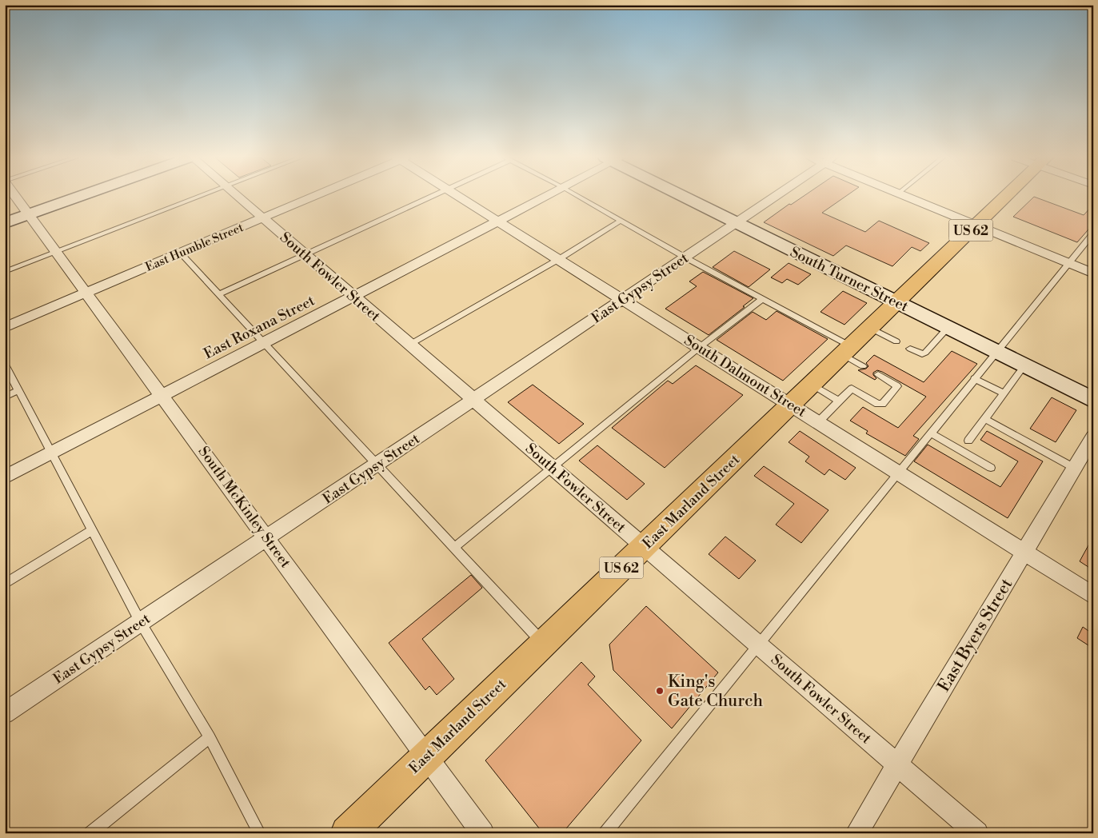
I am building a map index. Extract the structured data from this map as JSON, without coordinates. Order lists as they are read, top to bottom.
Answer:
{
  "streets": {
    "highway": ["US 62", "East Marland Street"],
    "main road": ["South Turner Street"],
    "street": [
      "East Humble Street",
      "South Fowler Street",
      "East Gypsy Street",
      "East Roxana Street",
      "South Dalmont Street",
      "South McKinley Street",
      "East Byers Street"
    ]
  },
  "crossings": [
    ["US 62", "South Turner Street"],
    ["US 62", "East Marland Street"],
    ["East Humble Street", "South Fowler Street"],
    ["East Humble Street", "South McKinley Street"],
    ["South Fowler Street", "East Gypsy Street"],
    ["South Fowler Street", "East Roxana Street"],
    ["South Fowler Street", "East Marland Street"],
    ["South Fowler Street", "East Byers Street"],
    ["South Turner Street", "East Gypsy Street"],
    ["South Turner Street", "East Marland Street"],
    ["East Gypsy Street", "South Dalmont Street"],
    ["East Gypsy Street", "South McKinley Street"],
    ["East Roxana Street", "South Dalmont Street"],
    ["East Roxana Street", "South McKinley Street"],
    ["South Dalmont Street", "East Marland Street"],
    ["South Dalmont Street", "East Byers Street"],
    ["East Marland Street", "South McKinley Street"]
  ],
  "places": ["King's Gate Church"]
}
